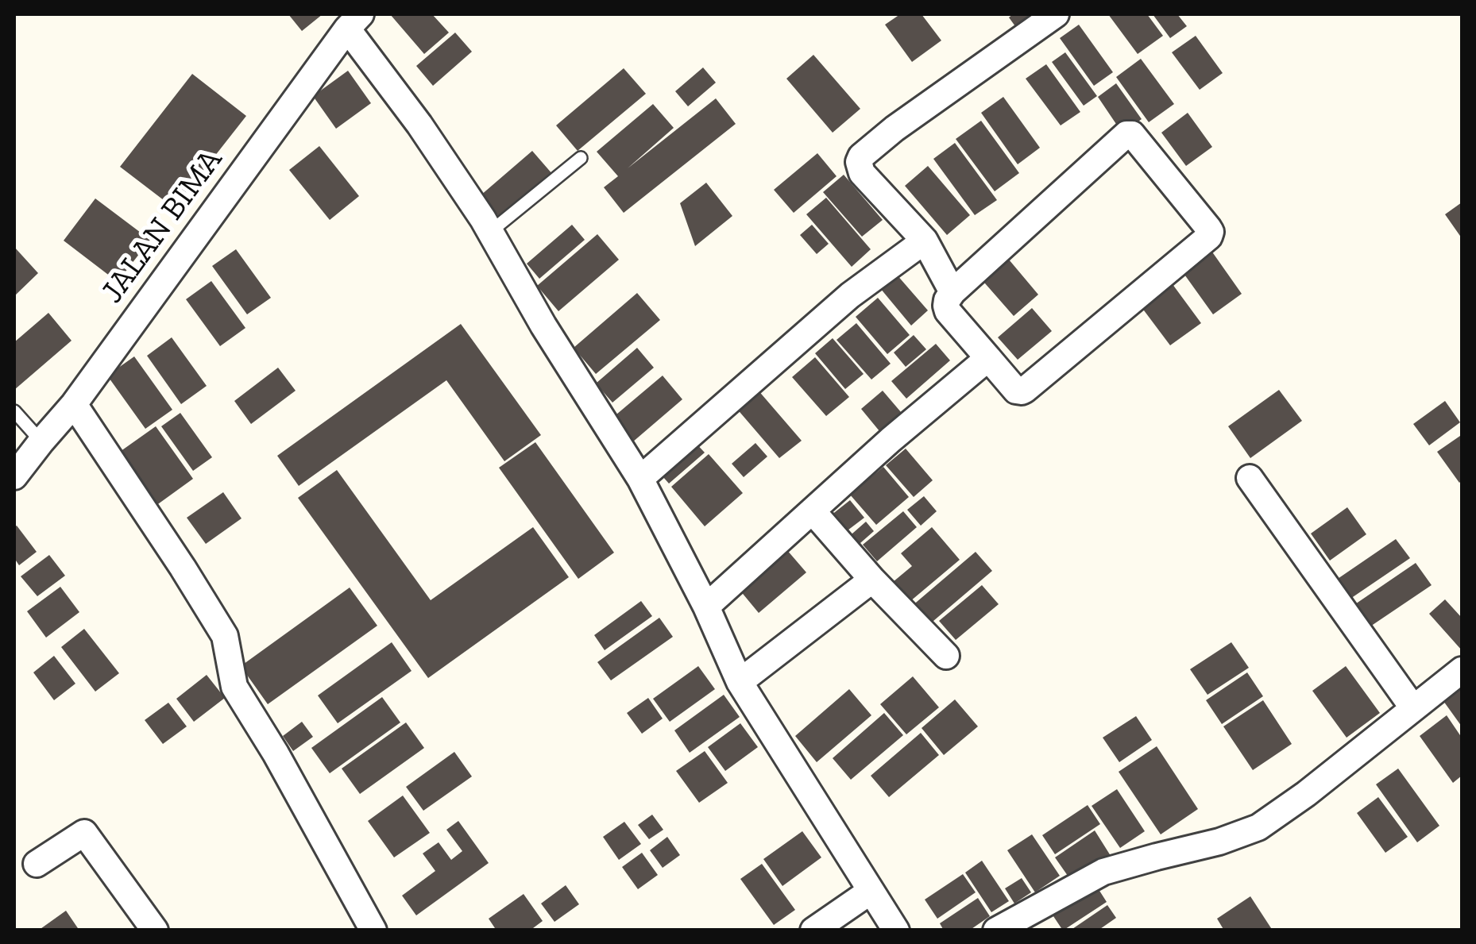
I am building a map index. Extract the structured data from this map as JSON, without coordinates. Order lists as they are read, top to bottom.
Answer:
{
  "streets": {
    "street": ["JALAN BIMA"]
  }
}
